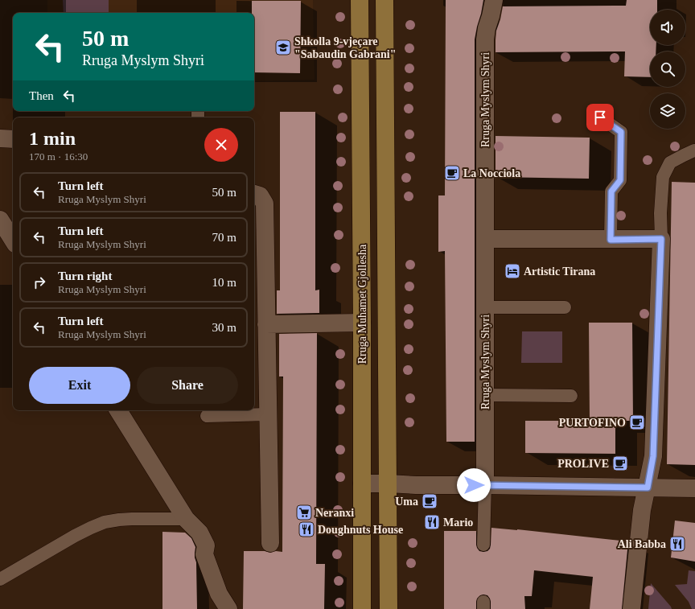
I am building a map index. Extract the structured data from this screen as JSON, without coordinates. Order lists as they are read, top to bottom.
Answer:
{
  "streets": {
    "main road": ["Rruga Muhamet Gjollesha"],
    "street": ["Rruga Myslym Shyri"]
  },
  "places": {
    "school or university": ["Shkolla 9-vjeçare \"Sabaudin Gabrani\""],
    "cafe": [
      "La Nocciola",
      "PURTOFINO",
      "PROLIVE",
      "Uma"
    ],
    "hotel": ["Artistic Tirana"],
    "supermarket": ["Neranxi"],
    "restaurant": ["Mario", "Doughnuts House", "Ali Babba"]
  },
  "page": {
    "turn": ["50 m", "Rruga Myslym Shyri"],
    "then": "Then",
    "heading": ["1 min", "170 m · 16:30"],
    "list": [
      {
        "name": "Turn left",
        "note": "Rruga Myslym Shyri",
        "value": "50 m"
      },
      {
        "name": "Turn left",
        "note": "Rruga Myslym Shyri",
        "value": "70 m"
      },
      {
        "name": "Turn right",
        "note": "Rruga Myslym Shyri",
        "value": "10 m"
      },
      {
        "name": "Turn left",
        "note": "Rruga Myslym Shyri",
        "value": "30 m"
      }
    ],
    "buttons": ["Exit", "Share"]
  }
}
